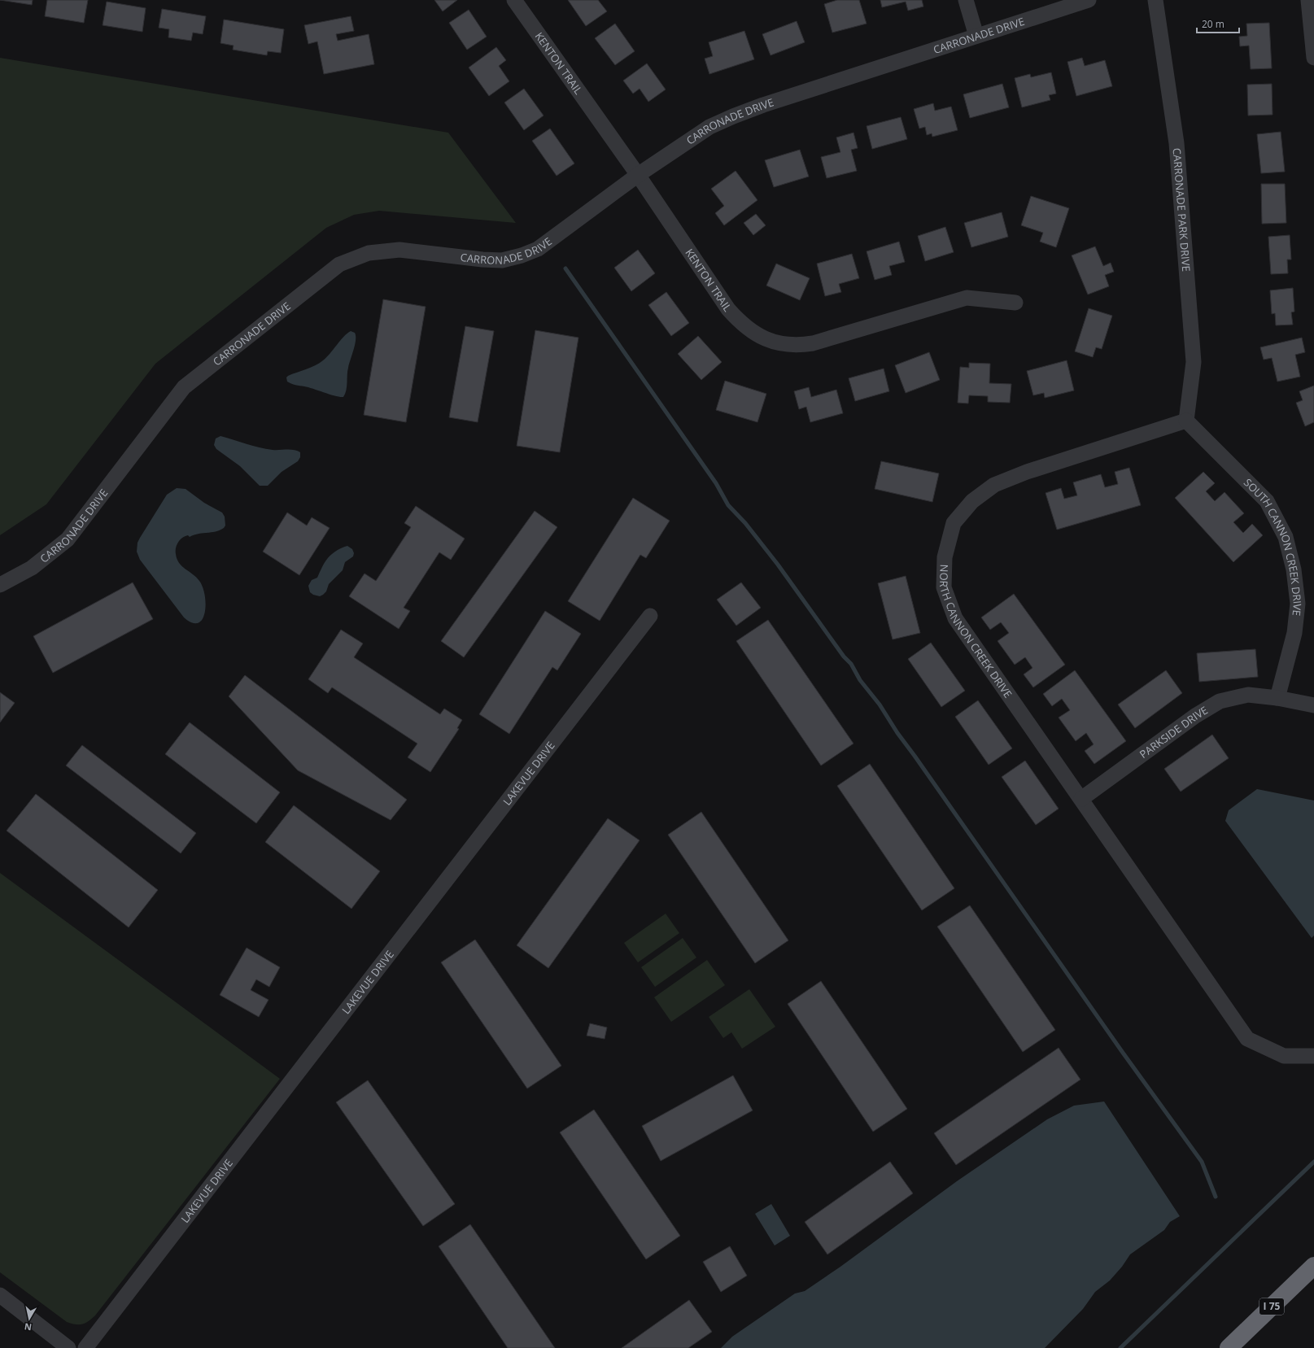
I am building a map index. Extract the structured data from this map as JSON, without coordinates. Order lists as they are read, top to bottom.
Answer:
{
  "streets": {
    "highway": ["I 75"],
    "street": [
      "CARRONADE DRIVE",
      "KENTON TRAIL",
      "CARRONADE PARK DRIVE",
      "SOUTH CANNON CREEK DRIVE",
      "NORTH CANNON CREEK DRIVE",
      "PARKSIDE DRIVE",
      "LAKEVUE DRIVE"
    ]
  },
  "crossings": [
    ["CARRONADE DRIVE", "KENTON TRAIL"],
    ["CARRONADE PARK DRIVE", "SOUTH CANNON CREEK DRIVE"],
    ["CARRONADE PARK DRIVE", "NORTH CANNON CREEK DRIVE"],
    ["SOUTH CANNON CREEK DRIVE", "NORTH CANNON CREEK DRIVE"],
    ["SOUTH CANNON CREEK DRIVE", "PARKSIDE DRIVE"],
    ["NORTH CANNON CREEK DRIVE", "PARKSIDE DRIVE"]
  ],
  "scale_bar": "20 m",
  "north": "bottom"
}
